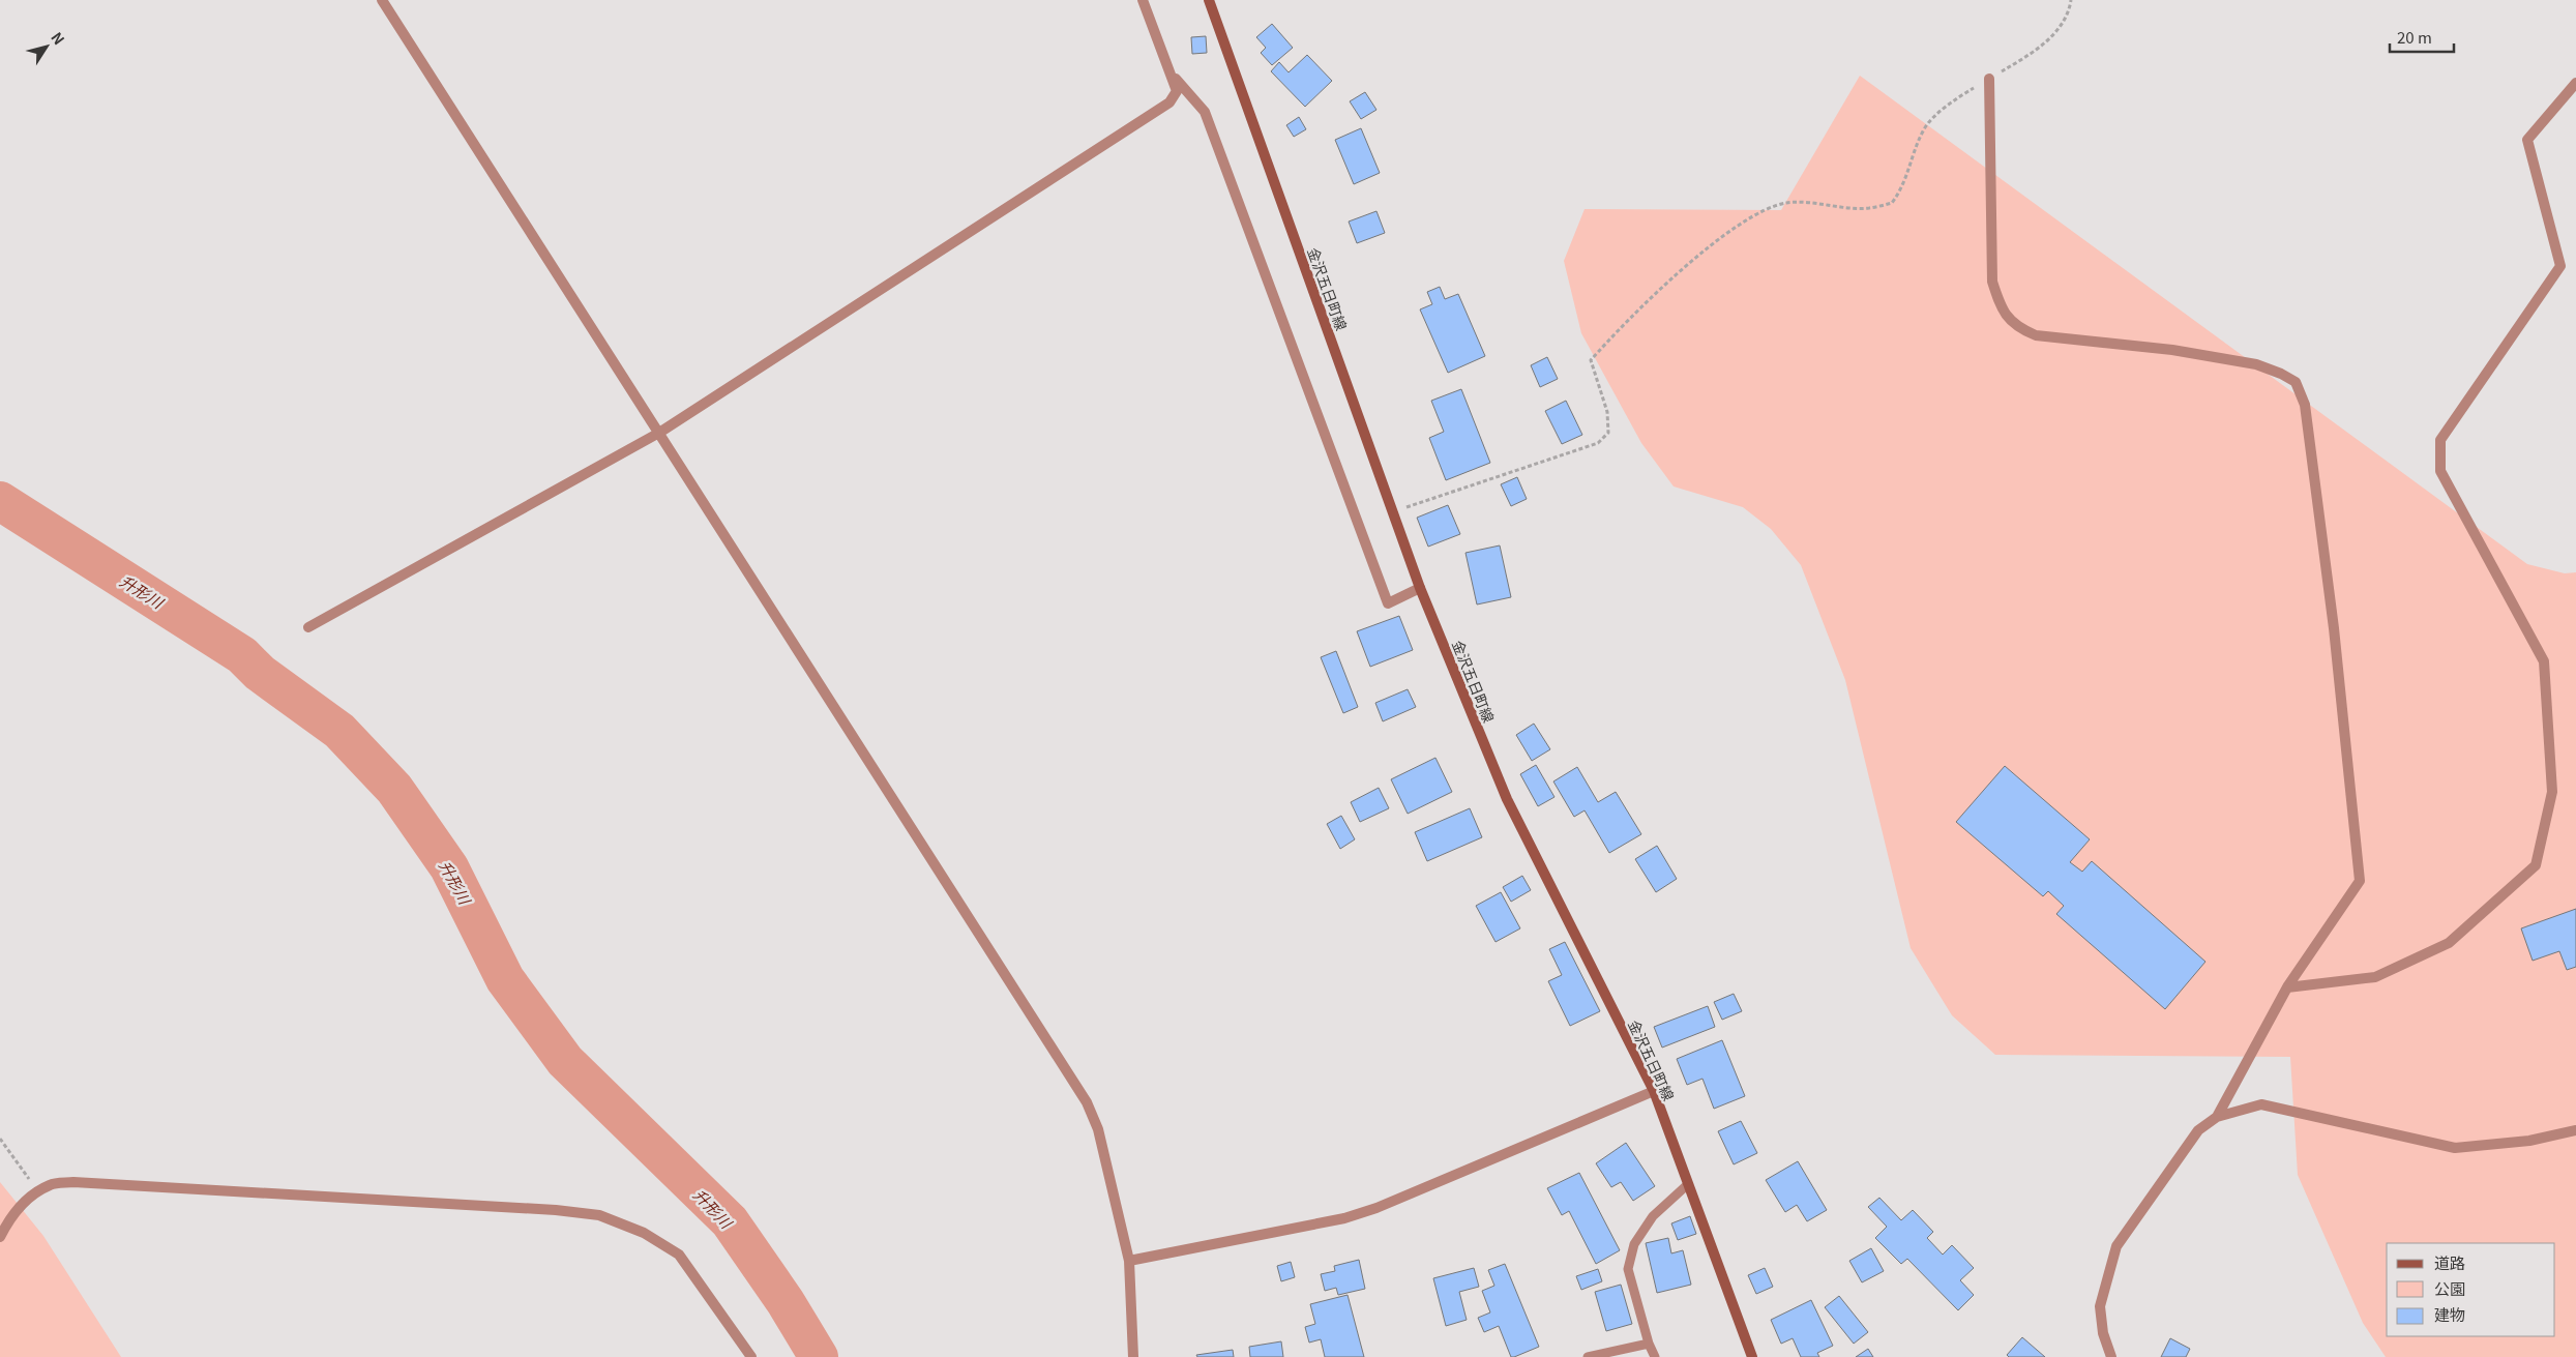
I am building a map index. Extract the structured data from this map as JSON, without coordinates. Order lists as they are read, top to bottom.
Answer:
{
  "streets": {
    "main road": ["金沢五日町線"]
  },
  "water": ["升形川"],
  "legend": ["道路", "公園", "建物"],
  "scale_bar": "20 m",
  "north": "top right"
}
